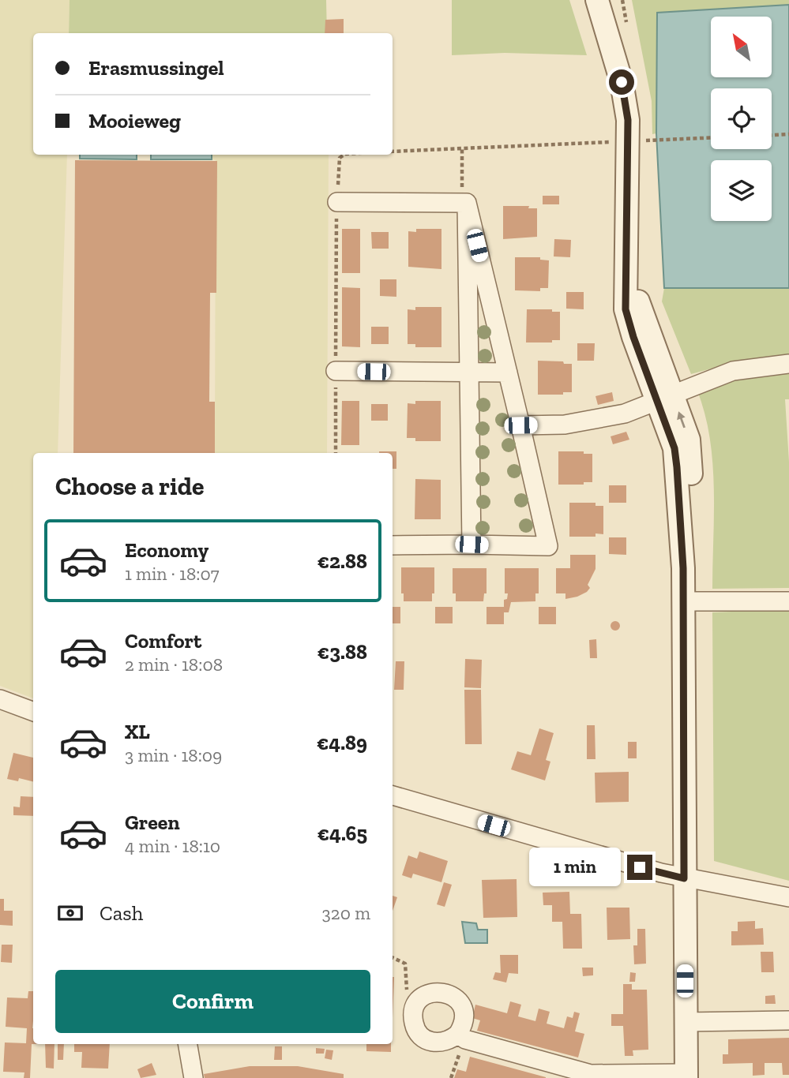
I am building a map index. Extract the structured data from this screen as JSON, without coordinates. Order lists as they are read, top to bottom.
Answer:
{
  "north": "top left",
  "page": {
    "banner": ["Erasmussingel", "Mooieweg"],
    "heading": "Choose a ride",
    "list": [
      {
        "name": "Economy",
        "note": "1 min · 18:07",
        "value": "€2.88"
      },
      {
        "name": "Comfort",
        "note": "2 min · 18:08",
        "value": "€3.88"
      },
      {
        "name": "XL",
        "note": "3 min · 18:09",
        "value": "€4.89"
      },
      {
        "name": "Green",
        "note": "4 min · 18:10",
        "value": "€4.65"
      }
    ],
    "bubble": "1 min",
    "pay": ["Cash", "320 m"],
    "buttons": "Confirm"
  }
}
